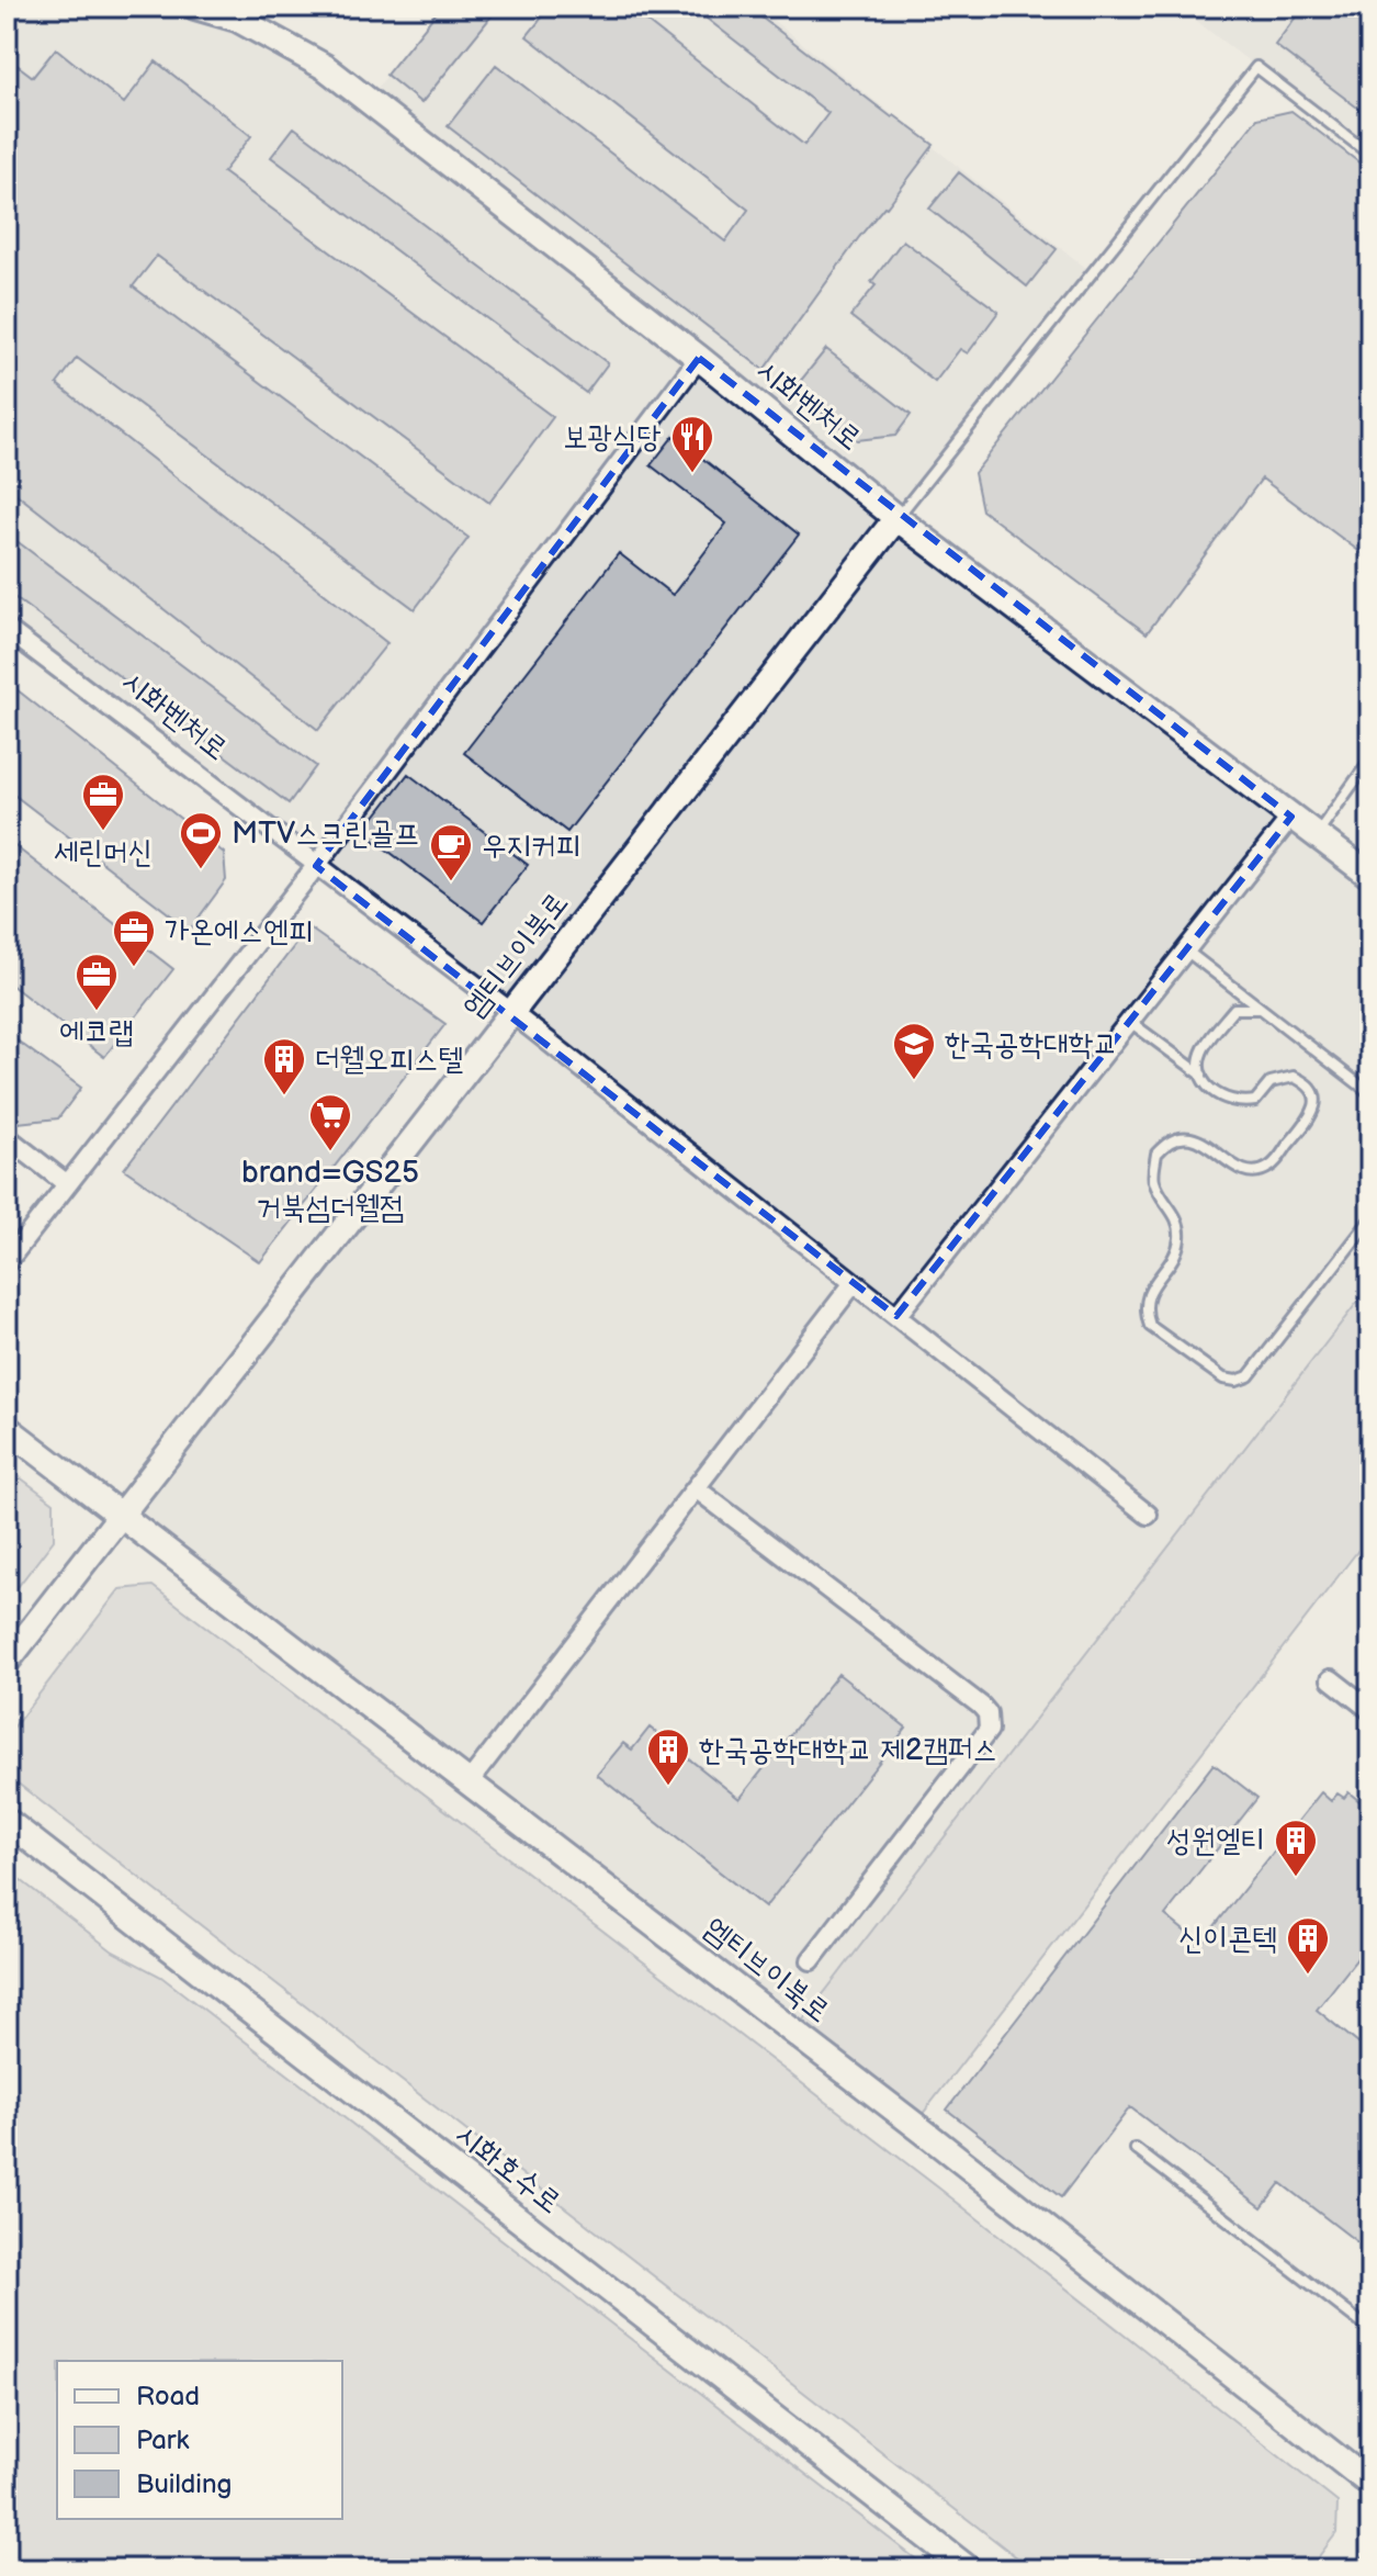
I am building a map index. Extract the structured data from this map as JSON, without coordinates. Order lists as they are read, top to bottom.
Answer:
{
  "streets": {
    "street": ["시화벤처로", "엠티브이북로", "시화호수로"]
  },
  "crossings": [
    ["시화벤처로", "엠티브이북로"]
  ],
  "places": {
    "restaurant": ["보광식당"],
    "office": ["세린머신", "가온에스엔피", "에코랩"],
    "sports": ["MTV스크린골프"],
    "cafe": ["우지커피"],
    "school or university": ["한국공학대학교"],
    "building": [
      "더웰오피스텔",
      "한국공학대학교 제2캠퍼스",
      "성원엘티",
      "신이콘텍"
    ],
    "supermarket": ["brand=GS25 거북섬더웰점"]
  },
  "legend": ["Road", "Park", "Building"]
}
